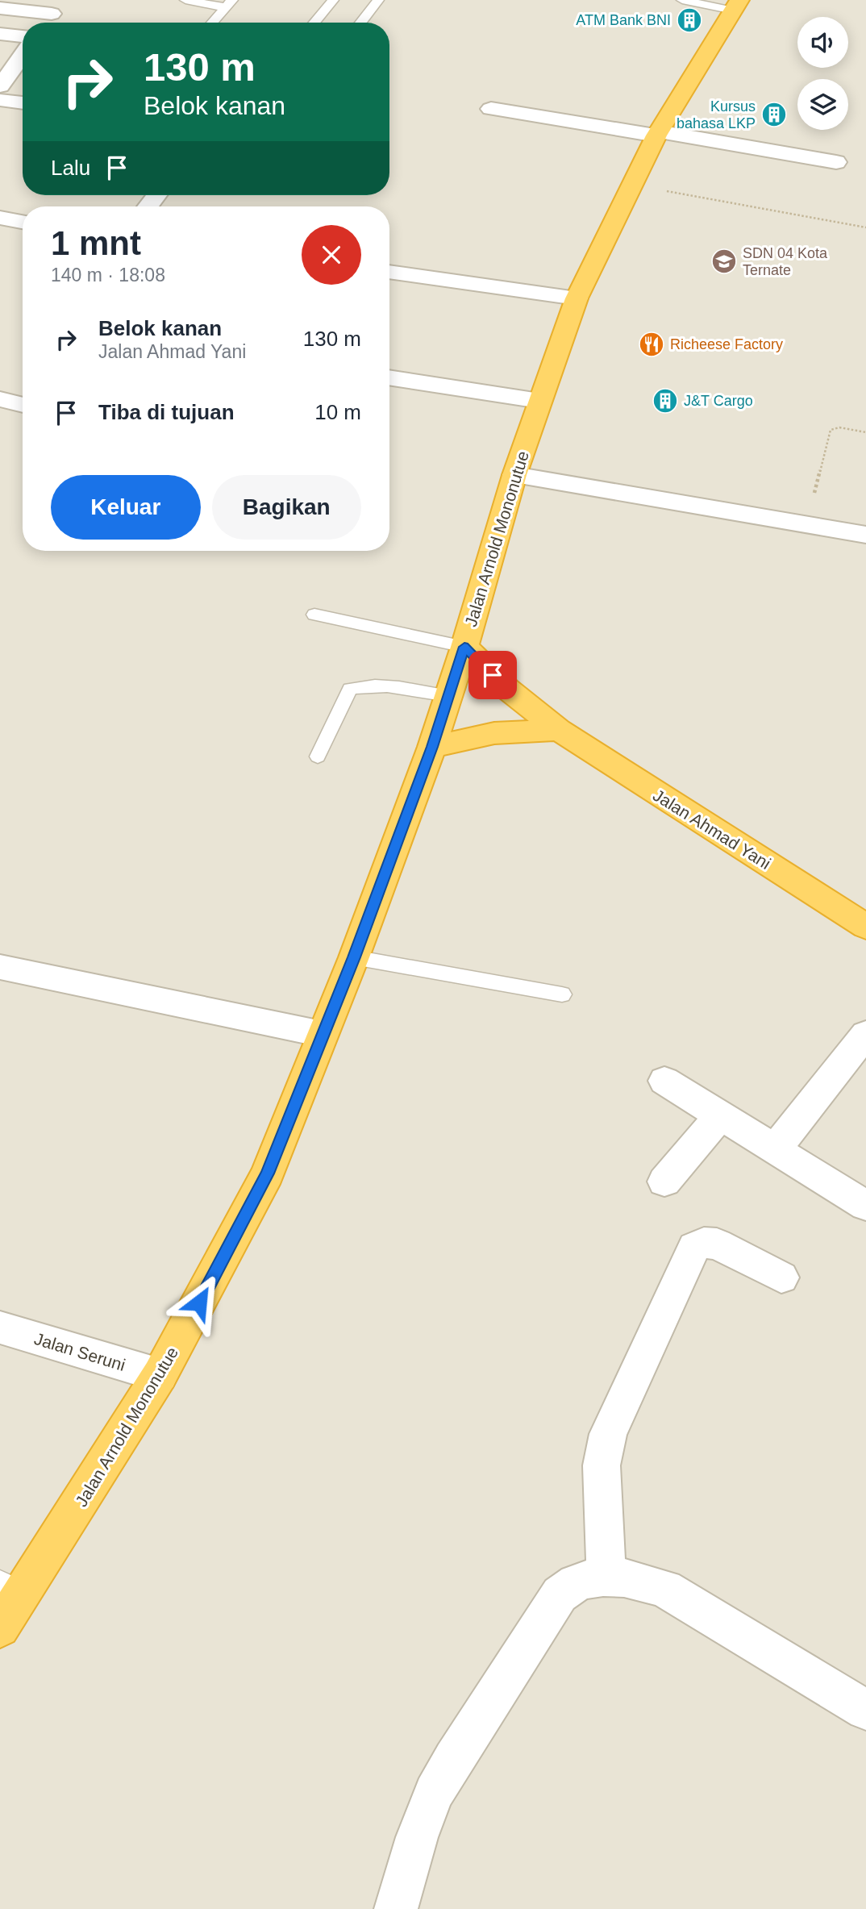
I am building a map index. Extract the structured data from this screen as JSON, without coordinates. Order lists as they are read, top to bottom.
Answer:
{
  "streets": {
    "highway": ["Jalan Arnold Mononutue", "Jalan Ahmad Yani"],
    "street": ["Jalan Seruni"]
  },
  "crossings": [
    ["Jalan Arnold Mononutue", "Jalan Ahmad Yani"],
    ["Jalan Arnold Mononutue", "Jalan Seruni"]
  ],
  "places": {
    "building": ["ATM Bank BNI", "Kursus bahasa LKP", "J&T Cargo"],
    "school or university": ["SDN 04 Kota Ternate"],
    "restaurant": ["Richeese Factory"]
  },
  "page": {
    "turn": ["130 m", "Belok kanan"],
    "then": "Lalu",
    "heading": ["1 mnt", "140 m · 18:08"],
    "list": [
      {
        "name": "Belok kanan",
        "note": "Jalan Ahmad Yani",
        "value": "130 m"
      },
      {
        "name": "Tiba di tujuan",
        "value": "10 m"
      }
    ],
    "buttons": ["Keluar", "Bagikan"]
  }
}
